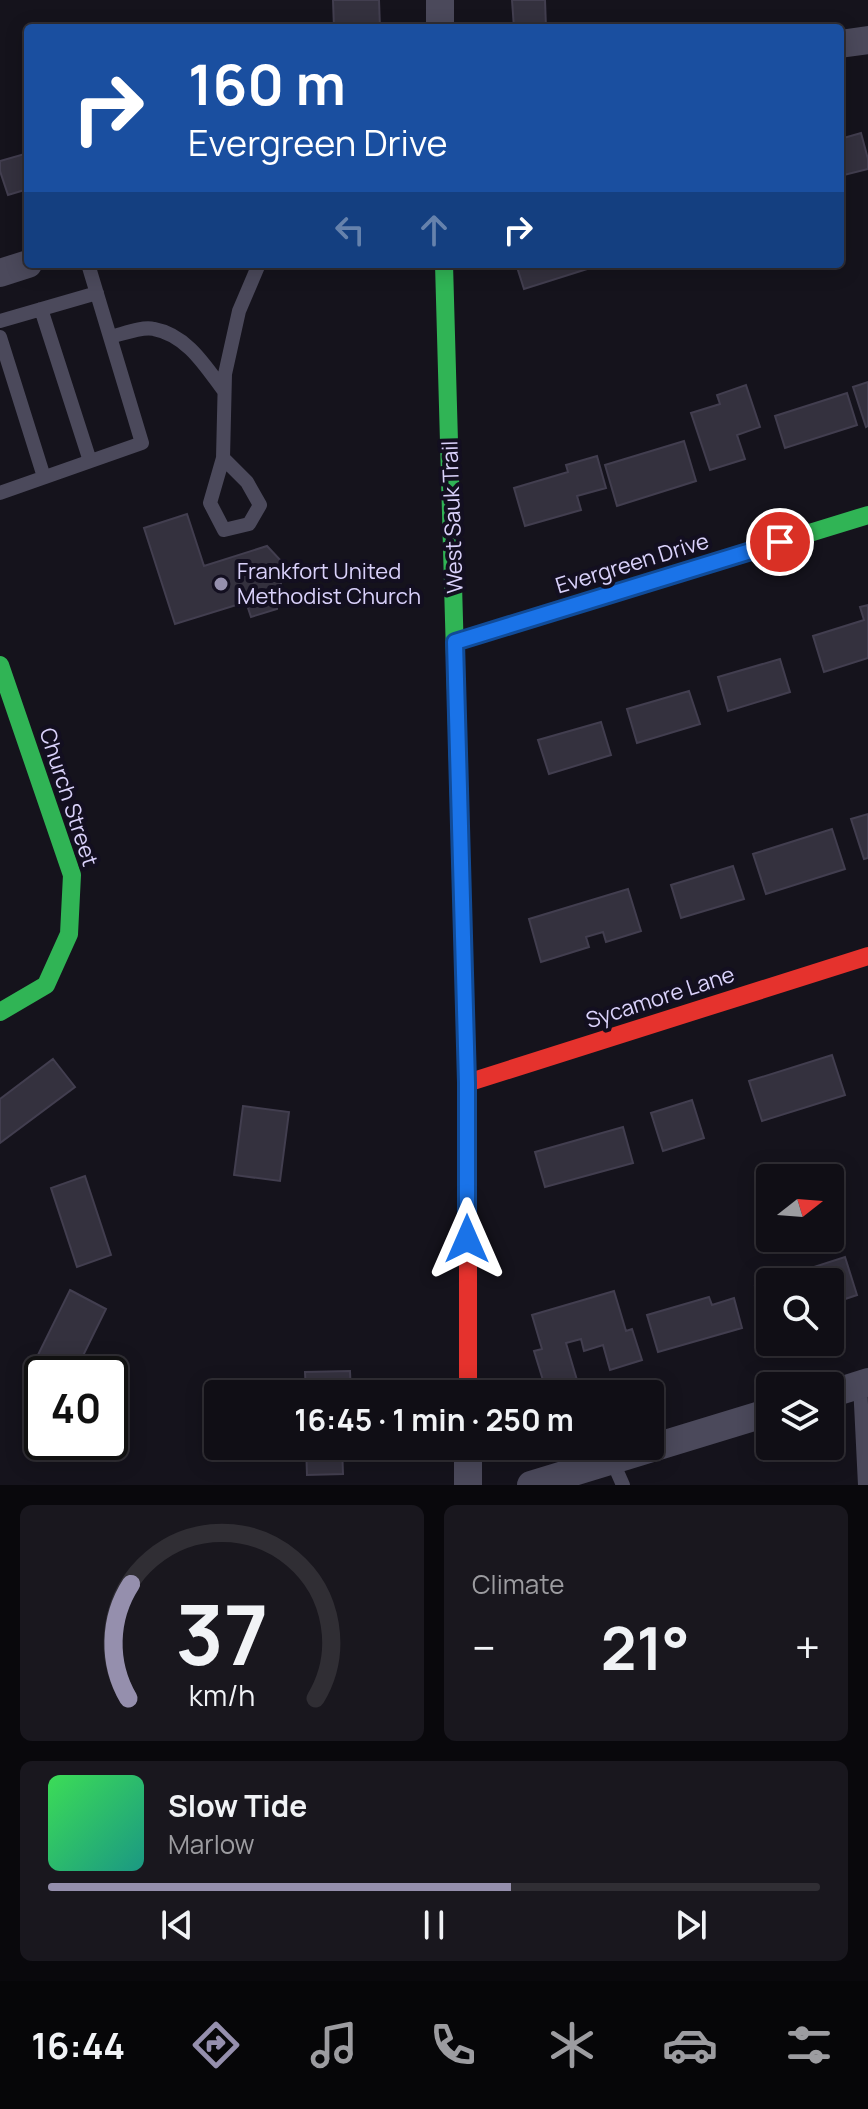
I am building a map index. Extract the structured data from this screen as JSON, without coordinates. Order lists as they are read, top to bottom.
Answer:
{
  "streets": {
    "street": [
      "West Sauk Trail",
      "Evergreen Drive",
      "Church Street",
      "Sycamore Lane"
    ]
  },
  "crossings": [
    ["West Sauk Trail", "Evergreen Drive"],
    ["West Sauk Trail", "Sycamore Lane"]
  ],
  "places": ["Frankfort United Methodist Church"],
  "north": "right",
  "page": {
    "turn": ["160 m", "Evergreen Drive"],
    "limit": "40",
    "trip": "16:45 · 1 min · 250 m",
    "tile": "Climate",
    "heat": ["−", "21°", "+"],
    "song": ["Slow Tide", "Marlow"],
    "tabs": "16:44",
    "gauge": ["37", "km/h"]
  }
}
